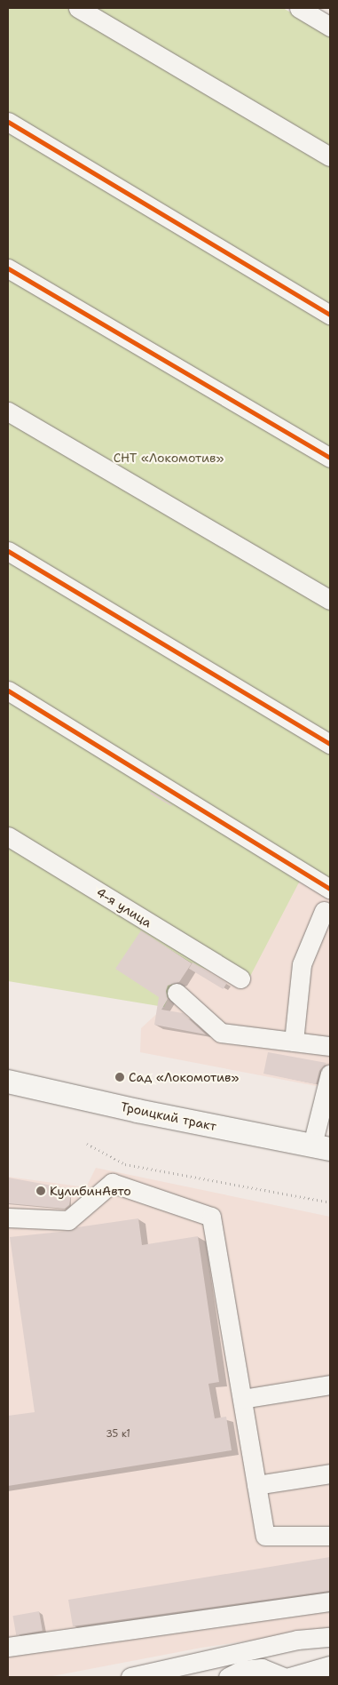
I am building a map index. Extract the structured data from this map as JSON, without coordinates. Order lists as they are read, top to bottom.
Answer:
{
  "streets": {
    "main road": ["Троицкий тракт"],
    "street": ["4-я улица"]
  },
  "parks": ["СНТ «Локомотив»"],
  "places": ["Сад «Локомотив»", "КулибинАвто"],
  "house_numbers": ["35 к1"]
}
